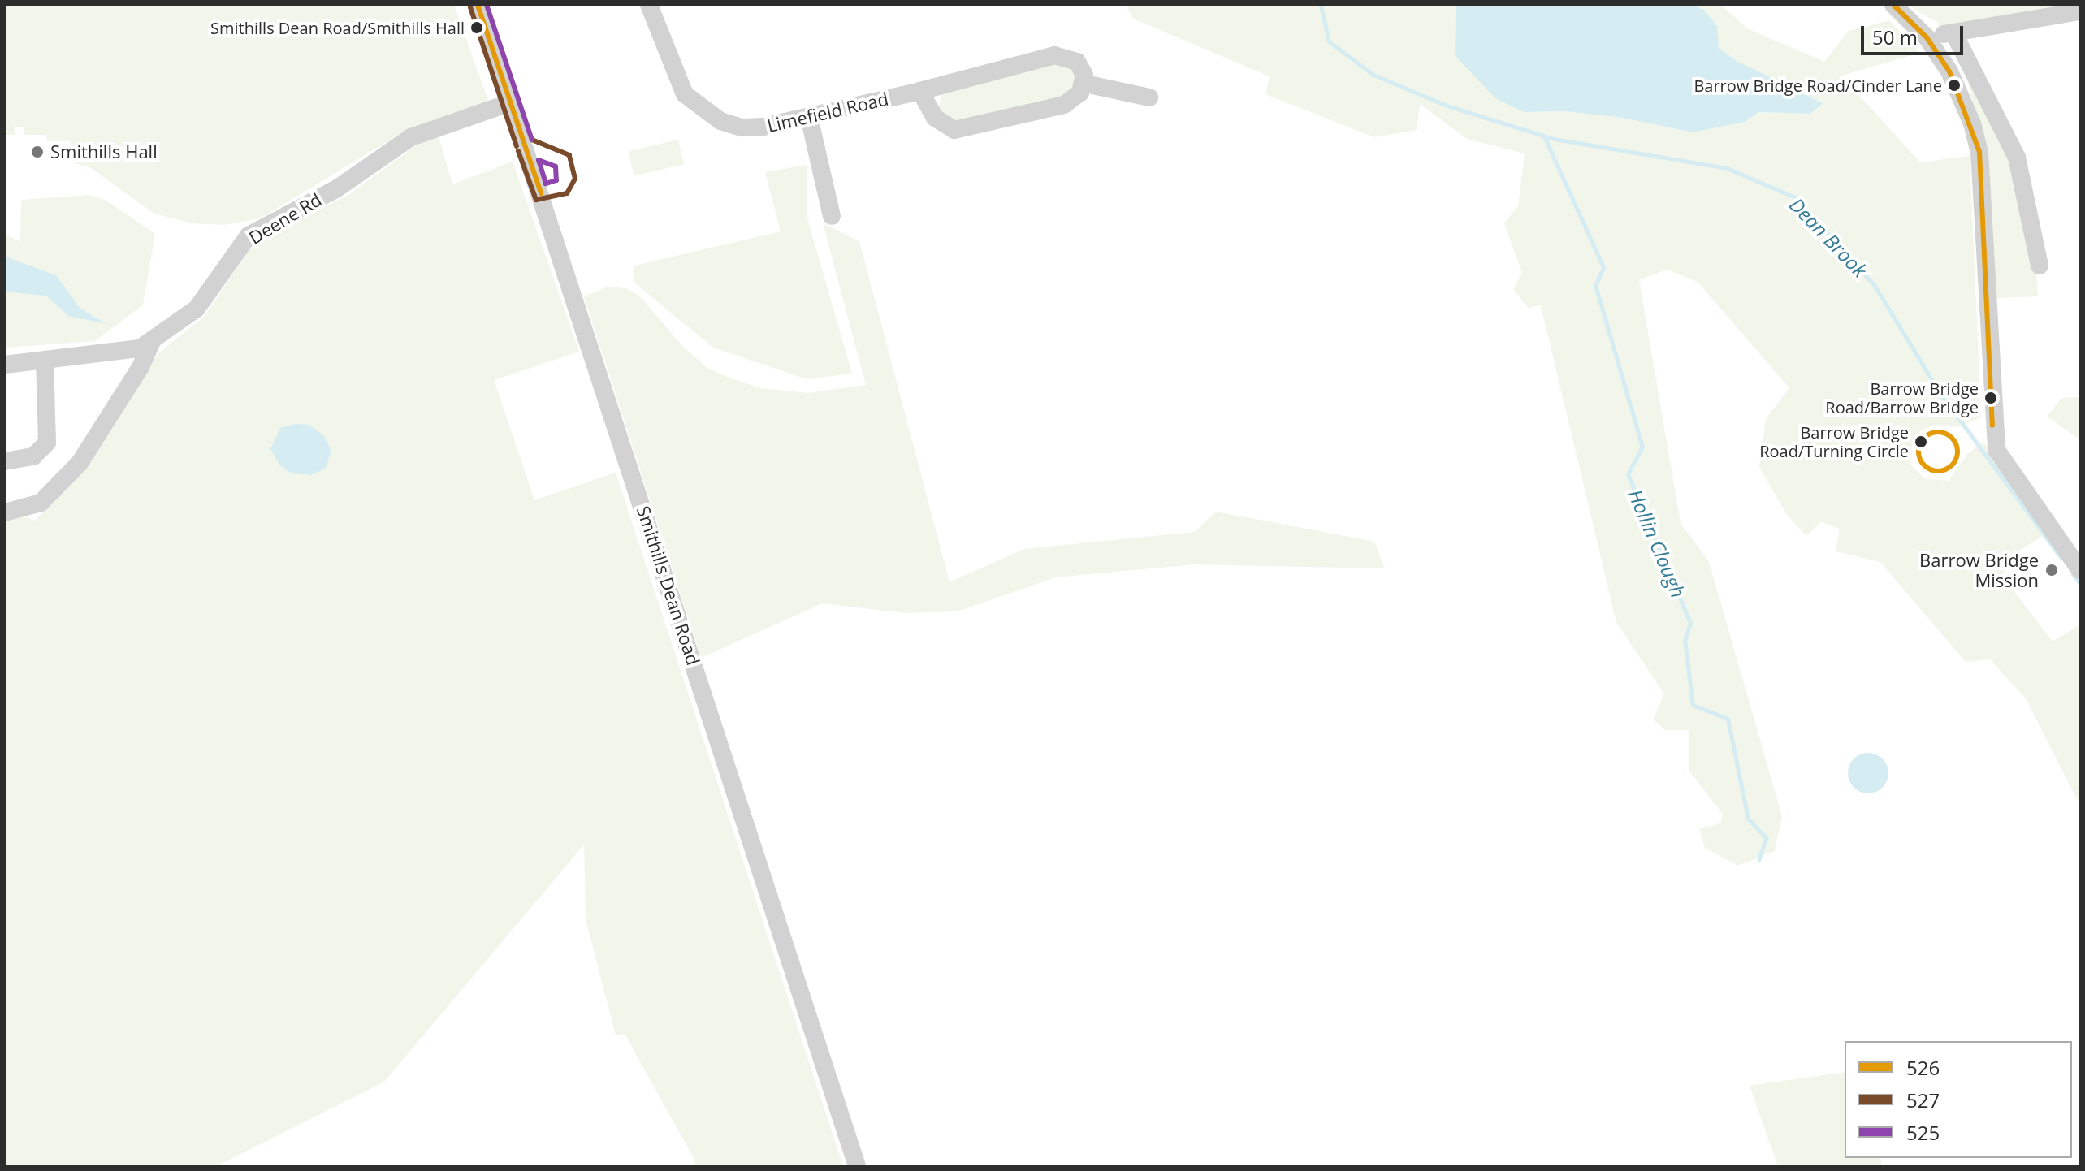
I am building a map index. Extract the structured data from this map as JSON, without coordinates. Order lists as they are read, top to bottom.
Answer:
{
  "streets": {
    "street": ["Limefield Road", "Deene Rd", "Smithills Dean Road"]
  },
  "crossings": [
    ["Deene Rd", "Smithills Dean Road"]
  ],
  "water": ["Dean Brook", "Hollin Clough"],
  "places": [
    "Smithills Dean Road/Smithills Hall",
    "Barrow Bridge Road/Cinder Lane",
    "Smithills Hall",
    "Barrow Bridge Road/Barrow Bridge",
    "Barrow Bridge Road/Turning Circle",
    "Barrow Bridge Mission"
  ],
  "lines": ["transit line 526", "transit line 525", "transit line 527"],
  "legend": ["526", "527", "525"],
  "scale_bar": "50 m"
}
